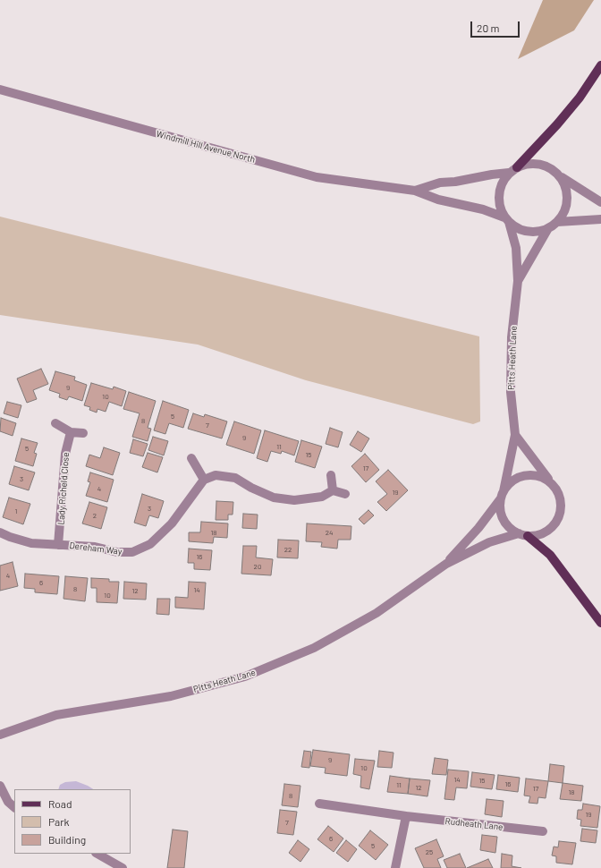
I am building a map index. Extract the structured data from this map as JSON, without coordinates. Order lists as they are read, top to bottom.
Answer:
{
  "streets": {
    "street": [
      "Windmill Hill Avenue North",
      "Pitts Heath Lane",
      "Lady Richeld Close",
      "Dereham Way",
      "Rudheath Lane"
    ]
  },
  "crossings": [
    ["Windmill Hill Avenue North", "Pitts Heath Lane"],
    ["Lady Richeld Close", "Dereham Way"]
  ],
  "house_numbers": [
    "9",
    "10",
    "5",
    "8",
    "7",
    "9",
    "11",
    "5",
    "15",
    "17",
    "3",
    "4",
    "19",
    "3",
    "1",
    "2",
    "18",
    "24",
    "22",
    "16",
    "20",
    "4",
    "6",
    "8",
    "14",
    "12",
    "10",
    "9",
    "10",
    "14",
    "15",
    "16",
    "11",
    "12",
    "17",
    "18",
    "8",
    "19",
    "7",
    "6",
    "5",
    "25"
  ],
  "legend": ["Road", "Park", "Building"],
  "scale_bar": "20 m"
}
